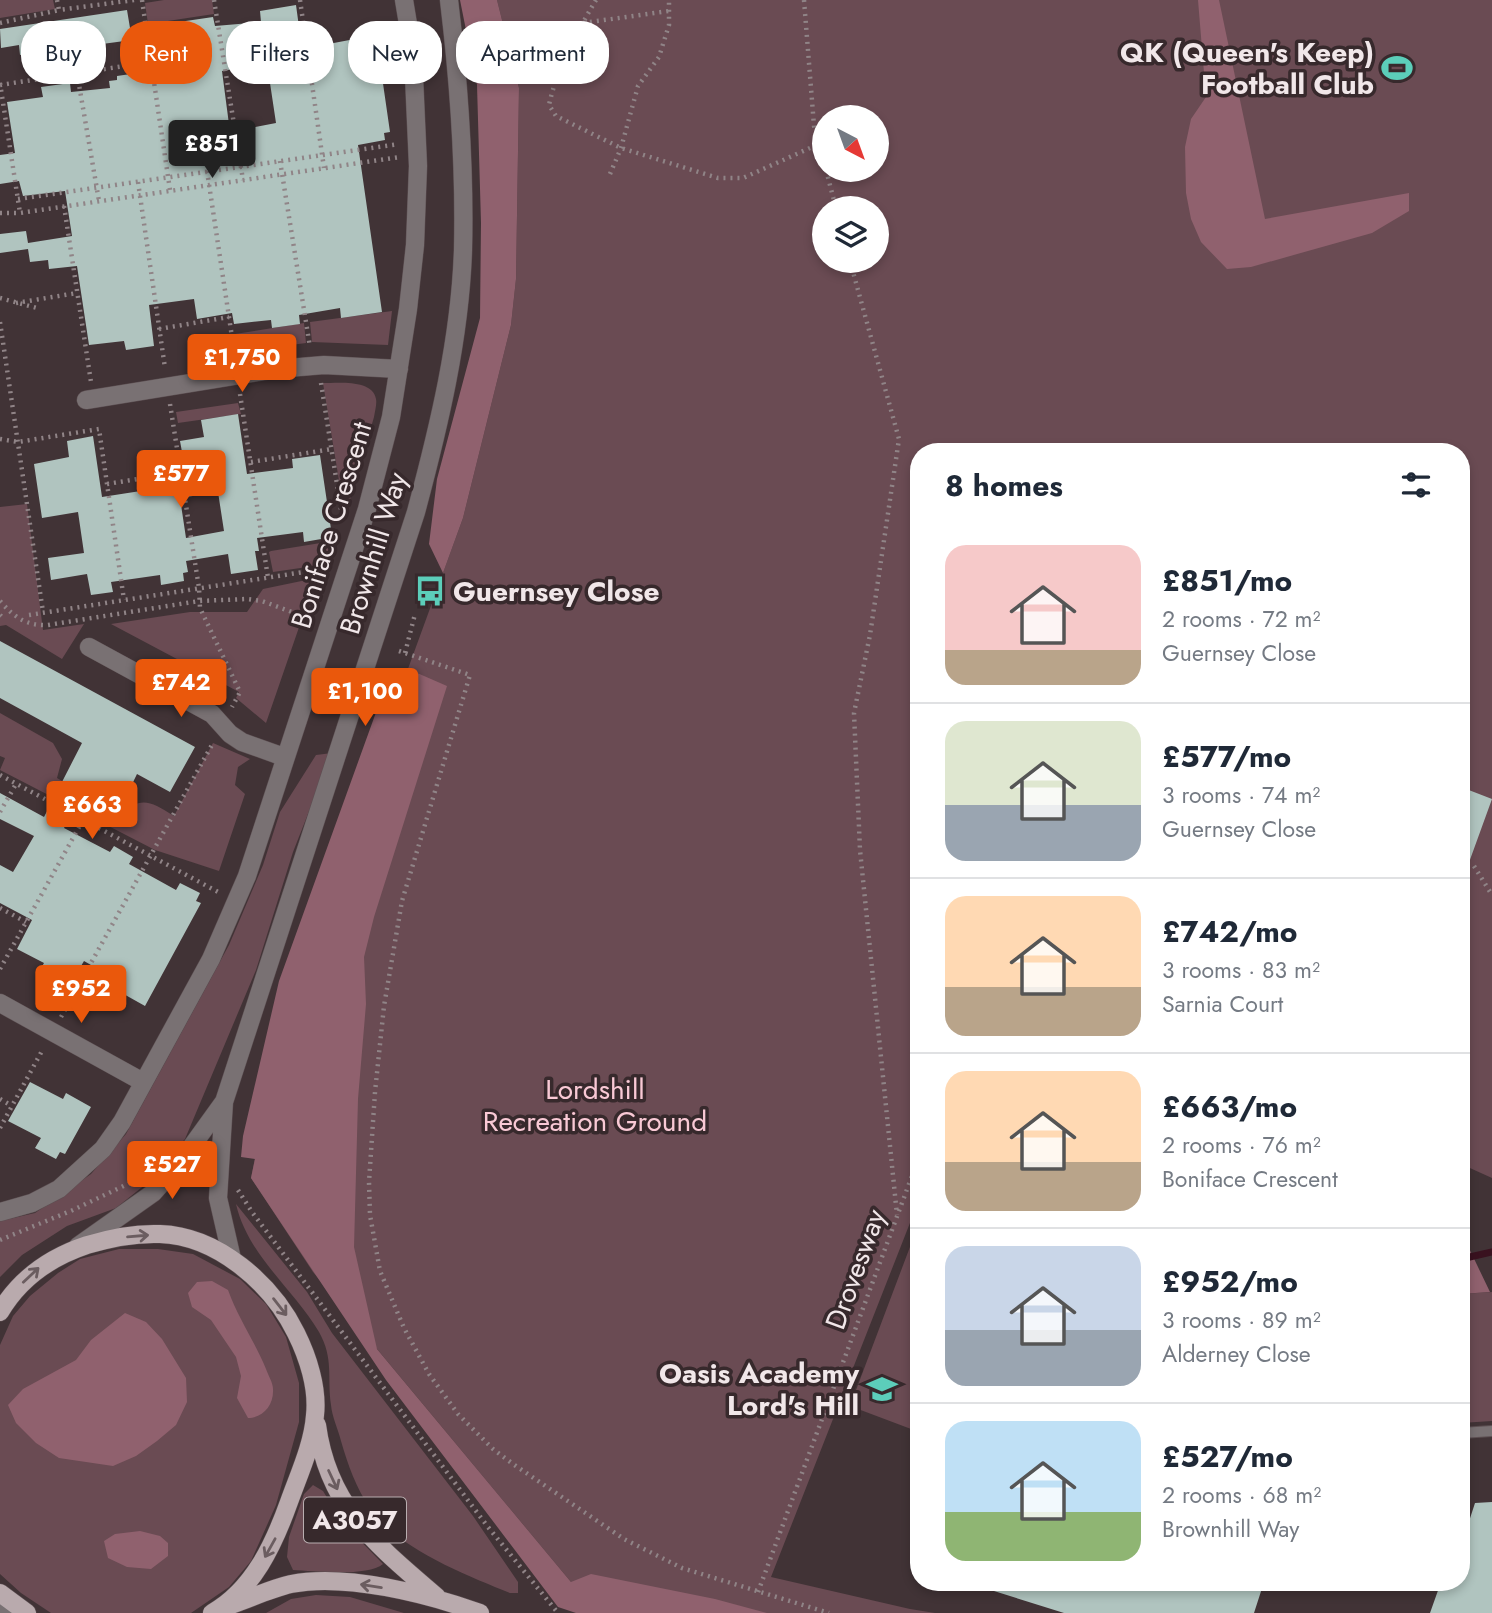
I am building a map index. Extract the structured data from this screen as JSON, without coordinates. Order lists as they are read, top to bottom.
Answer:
{
  "streets": {
    "main road": ["A3057"],
    "street": ["Boniface Crescent", "Brownhill Way"],
    "path": ["Drovesway"]
  },
  "parks": ["Lordshill Recreation Ground"],
  "places": {
    "sports": ["QK (Queen's Keep) Football Club"],
    "bus stop": ["Guernsey Close"],
    "school or university": ["Oasis Academy Lord's Hill"]
  },
  "north": "bottom right",
  "page": {
    "chip": [
      "Buy",
      "Rent",
      "Filters",
      "New",
      "Apartment"
    ],
    "price": [
      "£851",
      "£1,750",
      "£577",
      "£742",
      "£1,100",
      "£663",
      "£952",
      "£527"
    ],
    "heading": "8 homes",
    "list": [
      {
        "name": "£851/mo",
        "note": "2 rooms · 72 m² · Guernsey Close"
      },
      {
        "name": "£577/mo",
        "note": "3 rooms · 74 m² · Guernsey Close"
      },
      {
        "name": "£742/mo",
        "note": "3 rooms · 83 m² · Sarnia Court"
      },
      {
        "name": "£663/mo",
        "note": "2 rooms · 76 m² · Boniface Crescent"
      },
      {
        "name": "£952/mo",
        "note": "3 rooms · 89 m² · Alderney Close"
      },
      {
        "name": "£527/mo",
        "note": "2 rooms · 68 m² · Brownhill Way"
      }
    ]
  }
}
